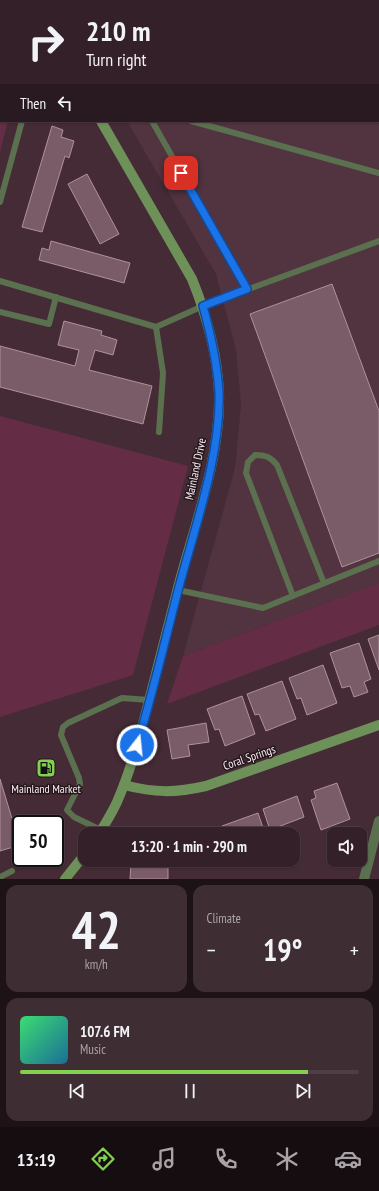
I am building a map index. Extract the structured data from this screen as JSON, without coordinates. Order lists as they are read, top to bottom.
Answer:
{
  "streets": {
    "main road": ["Mainland Drive", "Coral Springs"]
  },
  "crossings": [
    ["Mainland Drive", "Coral Springs"]
  ],
  "places": {
    "fuel station": ["Mainland Market"]
  },
  "page": {
    "turn": ["210 m", "Turn right"],
    "then": "Then",
    "limit": "50",
    "trip": "13:20 · 1 min · 290 m",
    "tile": [
      ["42", "km/h"],
      "Climate"
    ],
    "heat": ["−", "19°", "+"],
    "song": ["107.6 FM", "Music"],
    "tabs": "13:19"
  }
}
